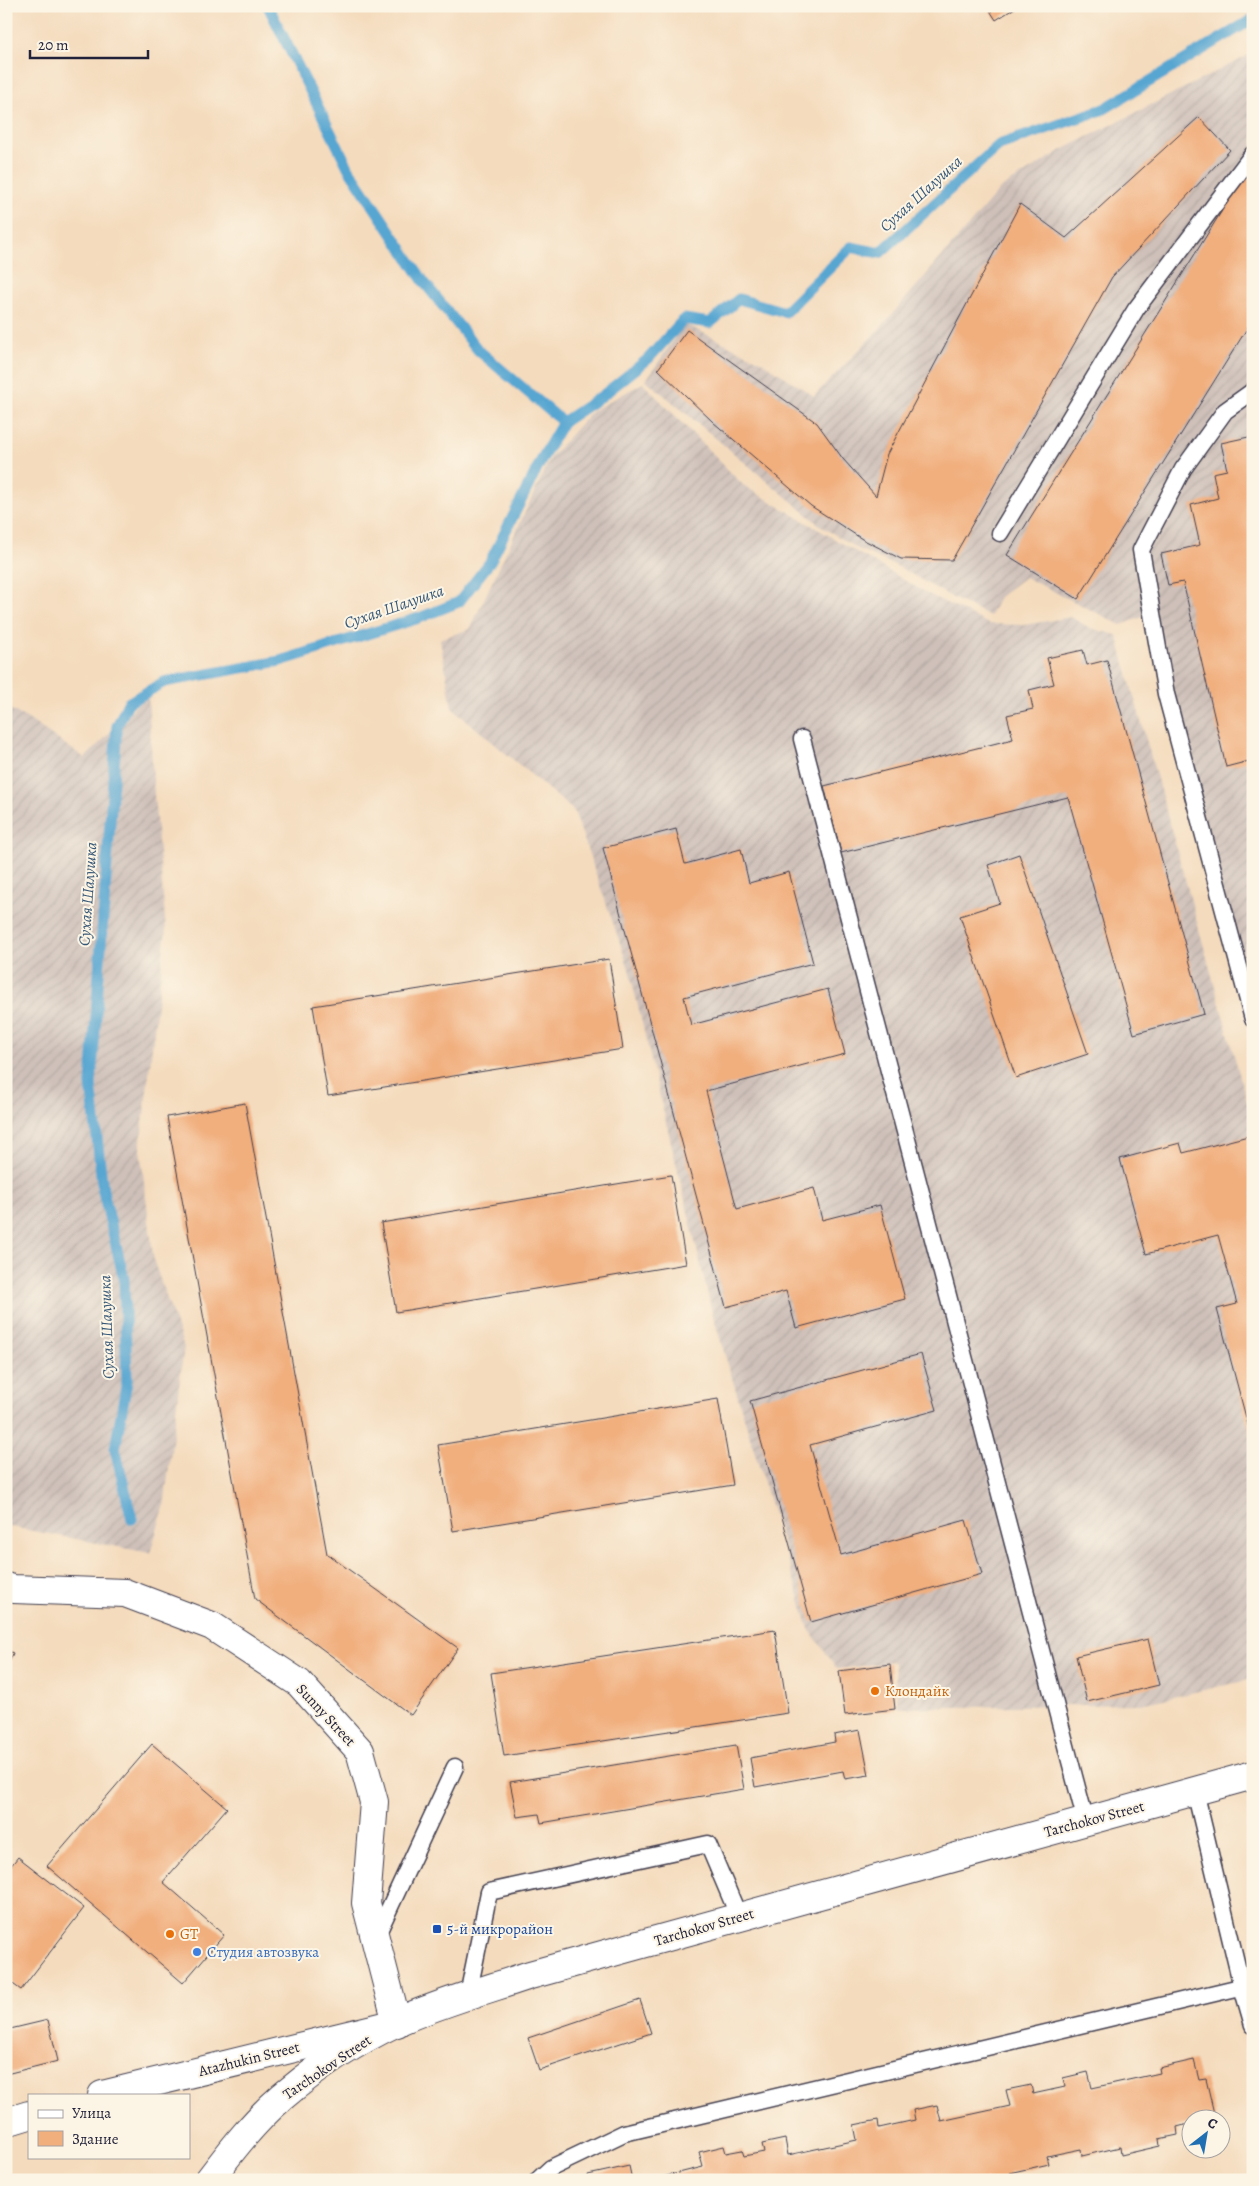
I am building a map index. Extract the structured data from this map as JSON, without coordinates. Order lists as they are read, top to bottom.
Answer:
{
  "streets": {
    "main road": ["Sunny Street", "Tarchokov Street", "Atazhukin Street"]
  },
  "crossings": [
    ["Sunny Street", "Tarchokov Street"],
    ["Sunny Street", "Atazhukin Street"],
    ["Tarchokov Street", "Atazhukin Street"]
  ],
  "water": ["Сухая Шалушка"],
  "places": {
    "other": ["Клондайк", "GT", "Студия автозвука"],
    "transit": ["5-й микрорайон"]
  },
  "legend": ["Улица", "Здание"],
  "scale_bar": "20 m",
  "north": "top right"
}
